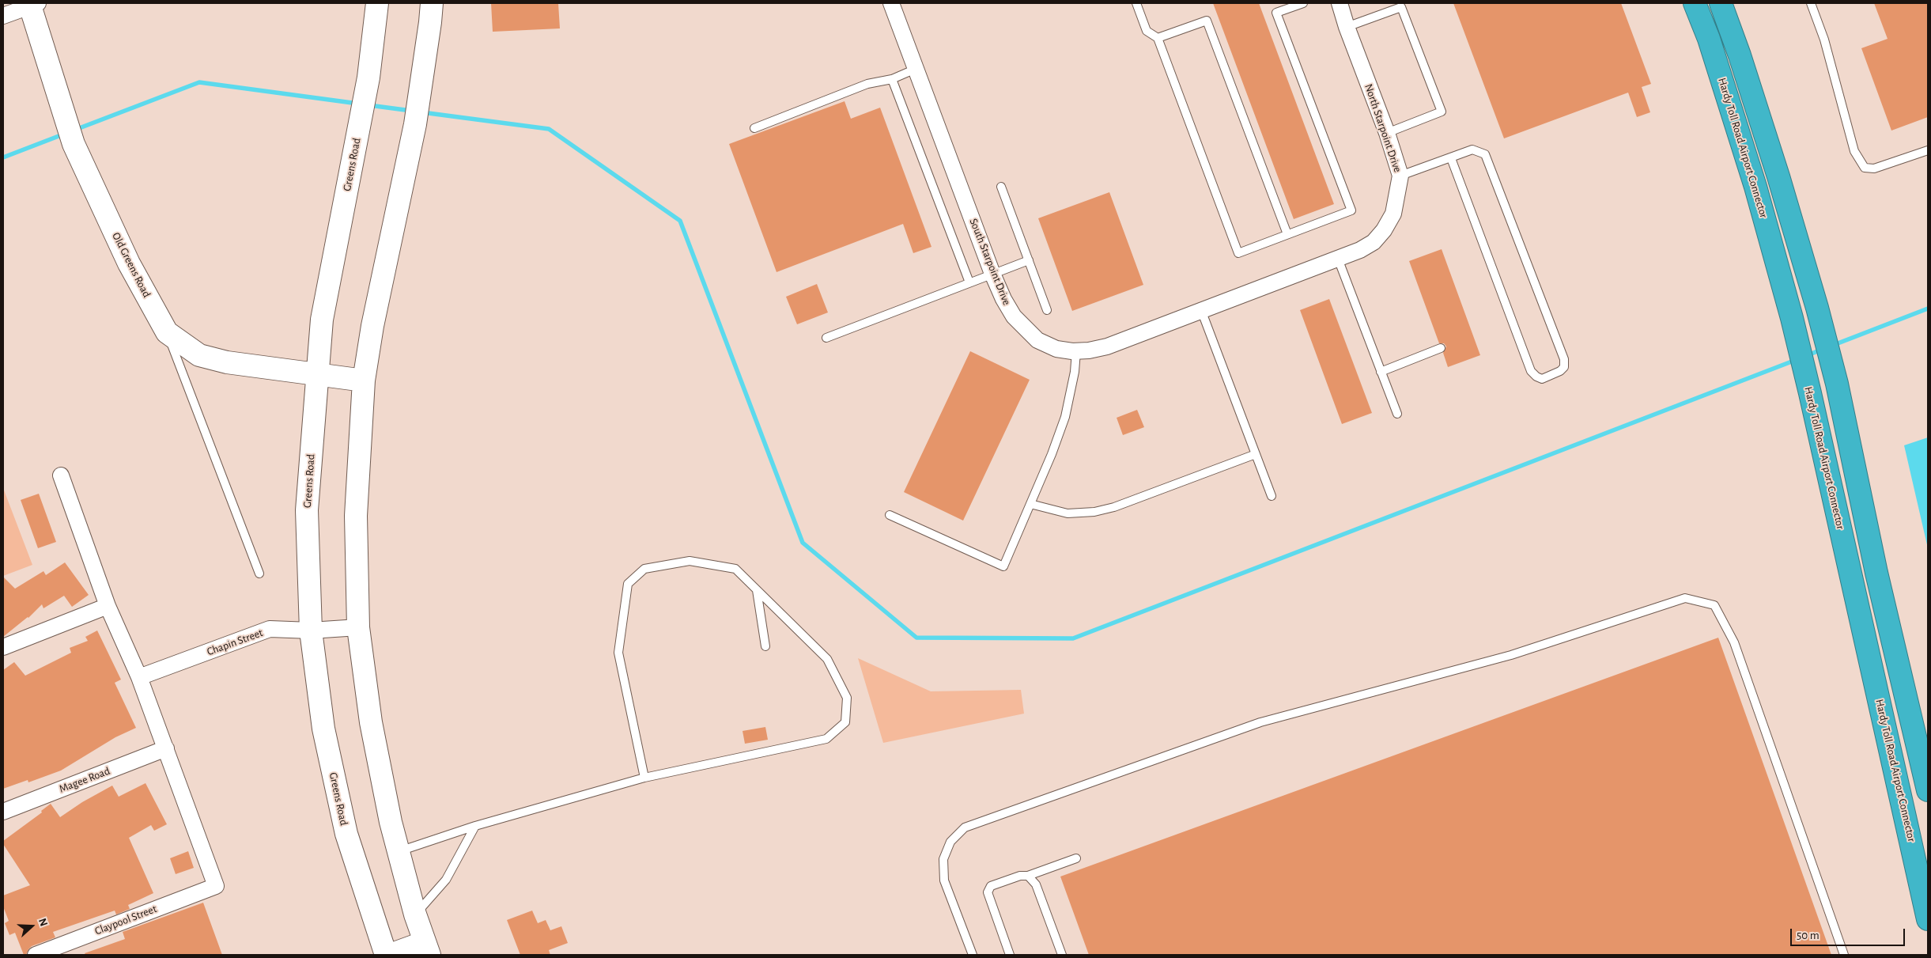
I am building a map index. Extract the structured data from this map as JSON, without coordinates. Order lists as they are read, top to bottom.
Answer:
{
  "streets": {
    "highway": ["Hardy Toll Road Airport Connector"],
    "main road": ["Greens Road", "Old Greens Road"],
    "street": [
      "North Starpoint Drive",
      "South Starpoint Drive",
      "Chapin Street",
      "Magee Road",
      "Claypool Street"
    ]
  },
  "crossings": [
    ["North Starpoint Drive", "South Starpoint Drive"],
    ["Greens Road", "Old Greens Road"],
    ["Greens Road", "Chapin Street"],
    ["Magee Road", "Claypool Street"]
  ],
  "scale_bar": "50 m",
  "north": "right"
}
